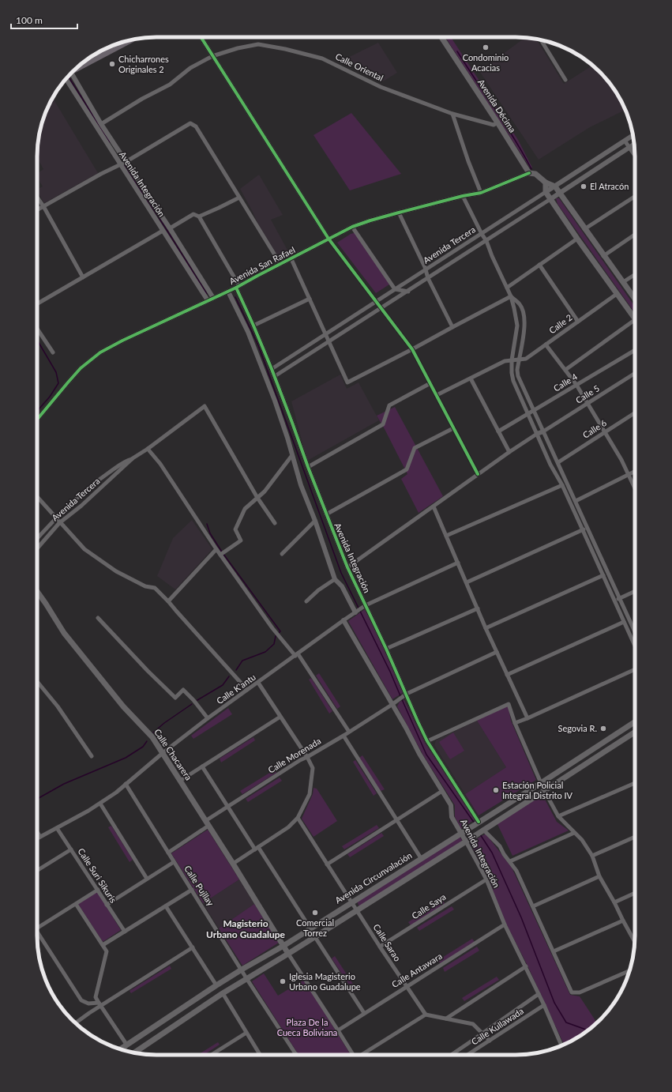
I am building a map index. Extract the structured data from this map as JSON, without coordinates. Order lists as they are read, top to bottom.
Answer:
{
  "streets": {
    "main road": ["Avenida Décima", "Calle Chacarera", "Avenida Circunvalación"],
    "street": [
      "Calle Oriental",
      "Avenida Integración",
      "Avenida Tercera",
      "Avenida San Rafael",
      "Calle 2",
      "Calle 4",
      "Calle 5",
      "Calle 6",
      "Calle K'antu",
      "Calle Morenada",
      "Calle Suri Sikuris",
      "Calle Pujllay",
      "Calle Saya",
      "Calle Sarao",
      "Calle Antawara",
      "Calle Kullawada"
    ]
  },
  "crossings": [
    ["Calle Oriental", "Avenida Décima"],
    ["Calle Oriental", "Avenida Integración"],
    ["Avenida Décima", "Avenida San Rafael"],
    ["Avenida Integración", "Avenida Tercera"],
    ["Avenida Integración", "Avenida San Rafael"],
    ["Avenida Integración", "Calle K'antu"],
    ["Avenida Integración", "Calle Morenada"],
    ["Avenida Integración", "Avenida Circunvalación"],
    ["Avenida Integración", "Calle Saya"],
    ["Avenida Integración", "Calle Antawara"],
    ["Avenida Integración", "Calle Kullawada"],
    ["Calle K'antu", "Calle Chacarera"],
    ["Calle K'antu", "Calle Suri Sikuris"],
    ["Calle K'antu", "Calle Pujllay"],
    ["Calle Chacarera", "Calle Morenada"],
    ["Calle Chacarera", "Avenida Circunvalación"],
    ["Calle Morenada", "Calle Pujllay"],
    ["Avenida Circunvalación", "Calle Pujllay"],
    ["Avenida Circunvalación", "Calle Sarao"],
    ["Calle Saya", "Calle Sarao"],
    ["Calle Sarao", "Calle Antawara"]
  ],
  "districts": ["Magisterio Urbano Guadalupe"],
  "parks": ["Plaza De la Cueca Boliviana"],
  "places": [
    "Condominio Acacias",
    "Chicharrones Originales 2",
    "El Atracón",
    "Segovia R.",
    "Estación Policial Integral Distrito IV",
    "Comercial Torrez",
    "Iglesia Magisterio Urbano Guadalupe"
  ],
  "scale_bar": "100 m"
}
